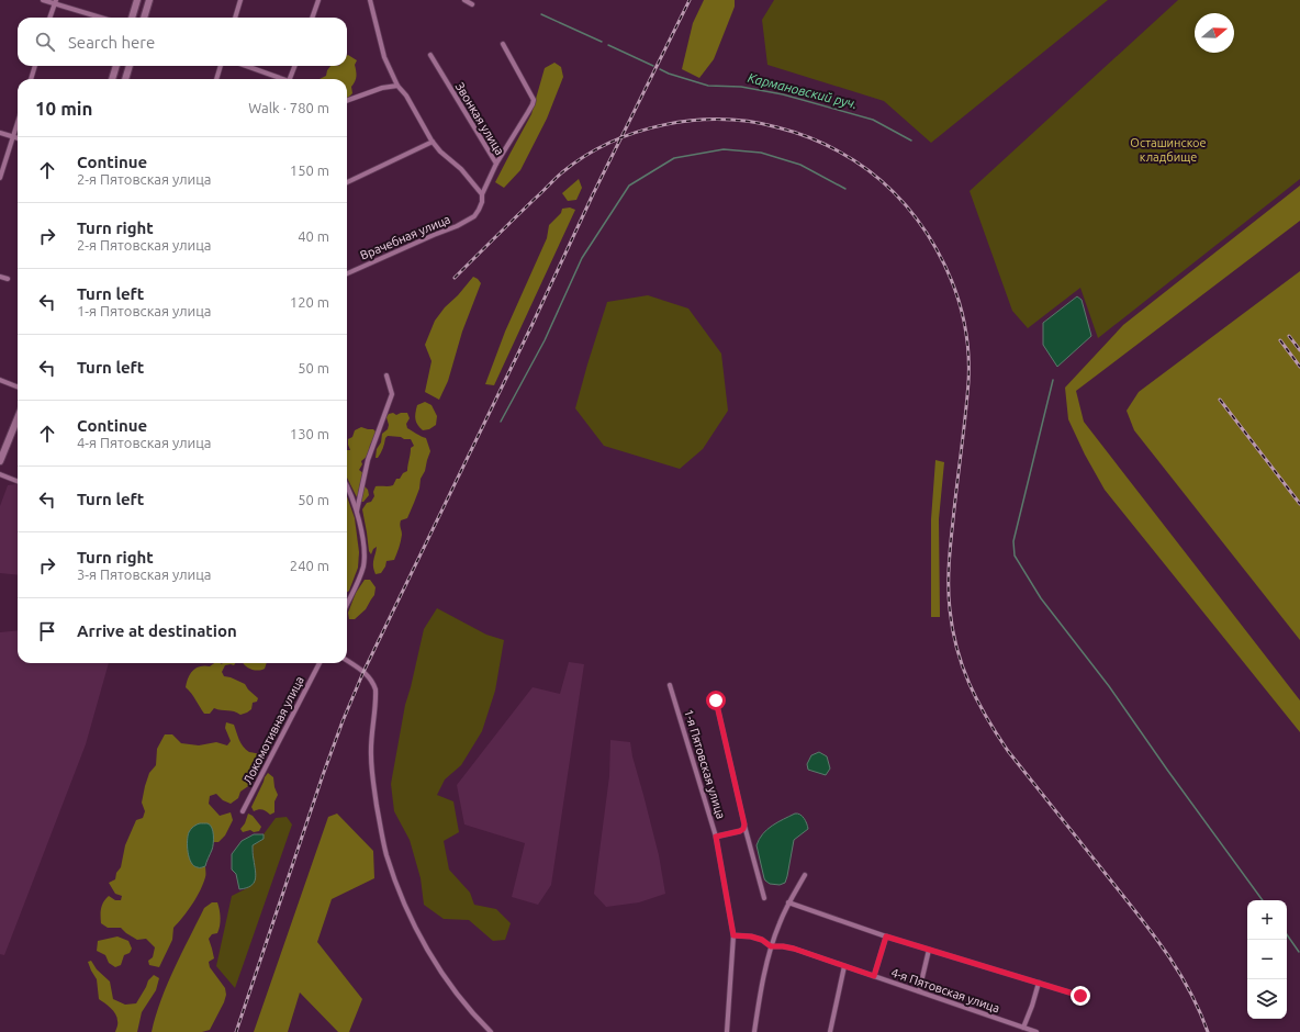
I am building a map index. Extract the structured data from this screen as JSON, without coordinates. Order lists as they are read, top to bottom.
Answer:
{
  "streets": {
    "street": [
      "Звонкая улица",
      "Врачебная улица",
      "Локомотивная улица",
      "1-я Пятовская улица",
      "4-я Пятовская улица"
    ]
  },
  "water": ["Кармановский руч."],
  "parks": ["Осташинское кладбище"],
  "north": "right",
  "page": {
    "search": "Search here",
    "heading": ["10 min", "Walk · 780 m"],
    "list": [
      ["Continue", "2-я Пятовская улица", "150 m"],
      ["Turn right", "2-я Пятовская улица", "40 m"],
      ["Turn left", "1-я Пятовская улица", "120 m"],
      ["Turn left", "50 m"],
      ["Continue", "4-я Пятовская улица", "130 m"],
      ["Turn left", "50 m"],
      ["Turn right", "3-я Пятовская улица", "240 m"],
      "Arrive at destination"
    ],
    "map_buttons": ["+", "−"]
  }
}
